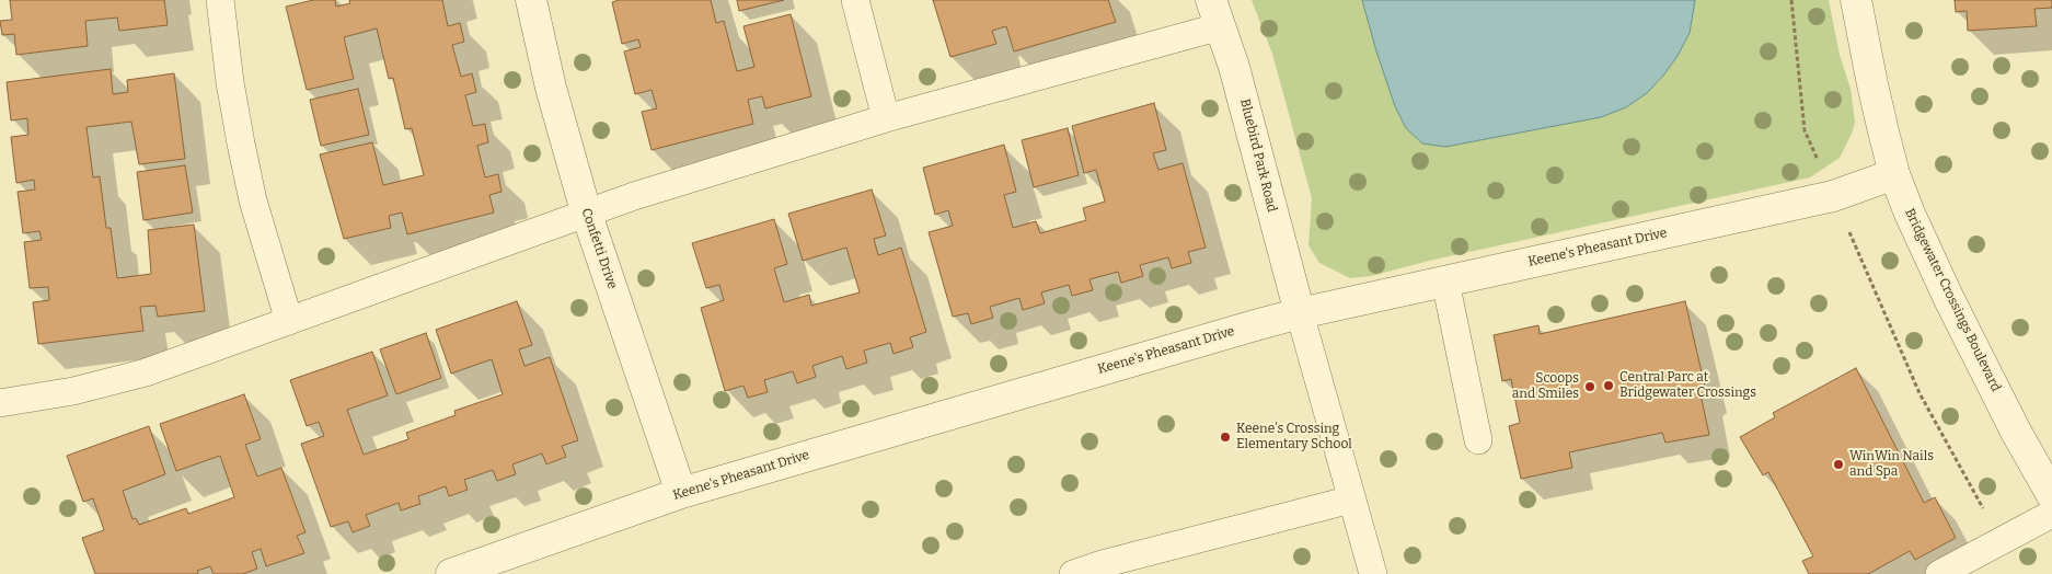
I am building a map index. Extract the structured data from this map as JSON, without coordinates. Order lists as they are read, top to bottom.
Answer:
{
  "streets": {
    "street": [
      "Bluebird Park Road",
      "Keene's Pheasant Drive",
      "Confetti Drive",
      "Bridgewater Crossings Boulevard"
    ]
  },
  "crossings": [
    ["Bluebird Park Road", "Keene's Pheasant Drive"],
    ["Keene's Pheasant Drive", "Confetti Drive"],
    ["Keene's Pheasant Drive", "Bridgewater Crossings Boulevard"]
  ],
  "places": [
    "Central Parc at Bridgewater Crossings",
    "Scoops and Smiles",
    "Keene's Crossing Elementary School",
    "WinWin Nails and Spa"
  ]
}
